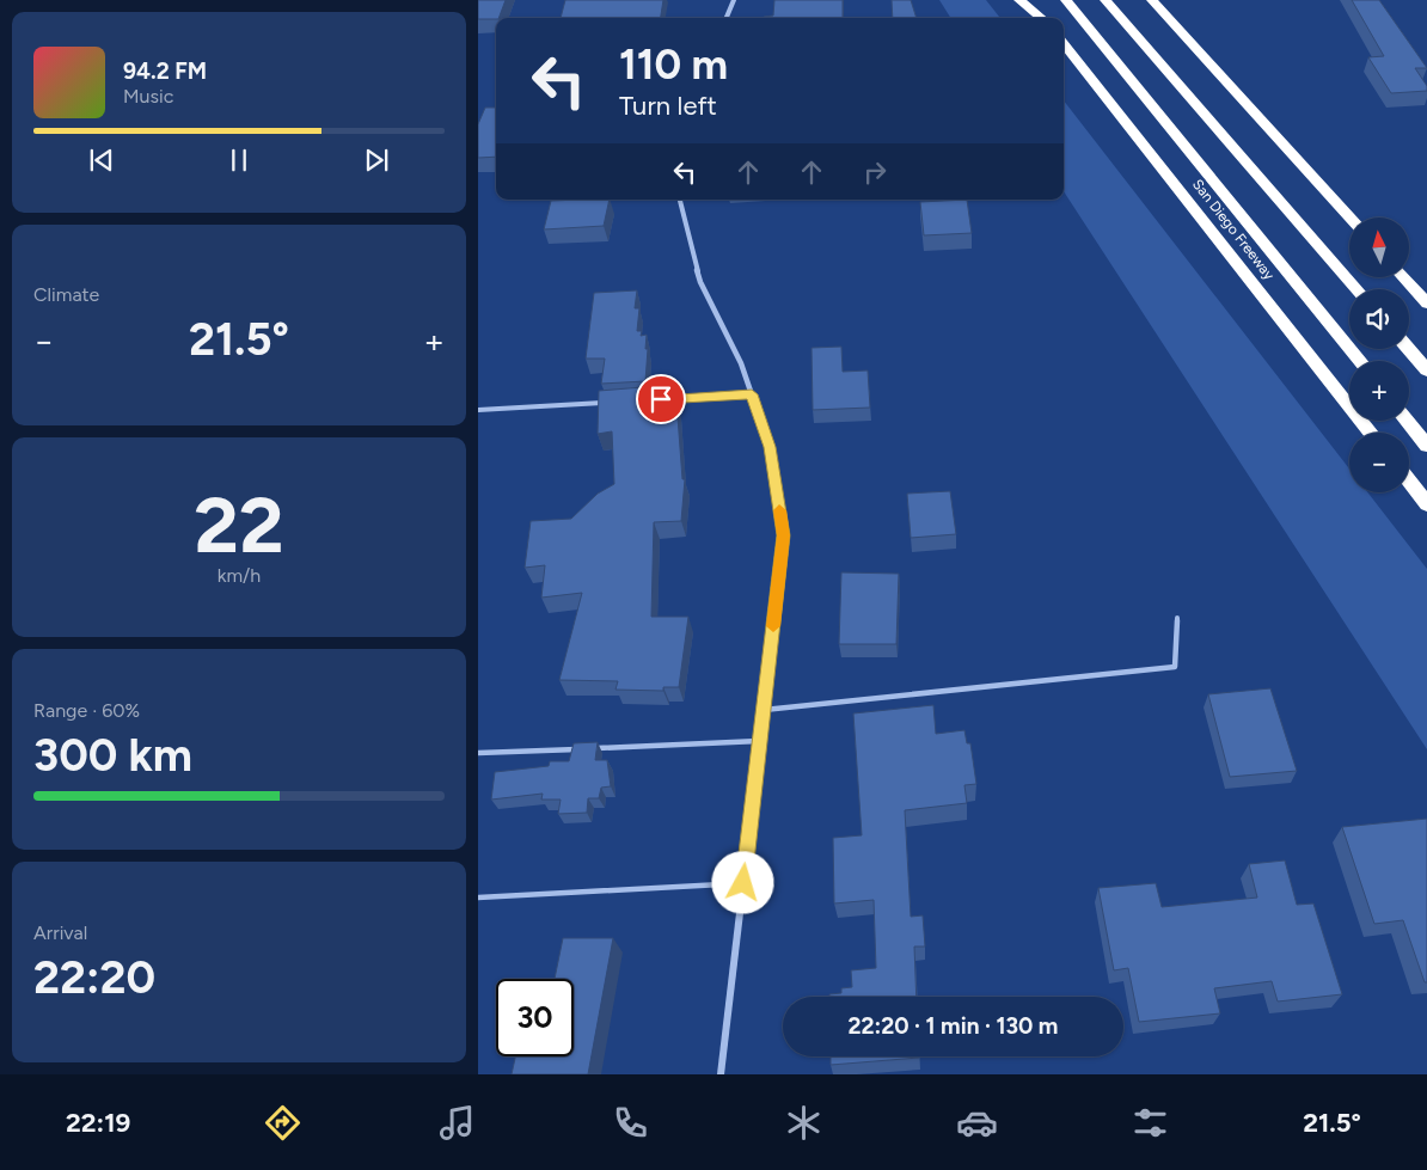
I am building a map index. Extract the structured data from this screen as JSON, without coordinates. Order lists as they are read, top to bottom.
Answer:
{
  "streets": {
    "highway": ["San Diego Freeway"]
  },
  "north": "top",
  "page": {
    "turn": ["110 m", "Turn left"],
    "song": ["94.2 FM", "Music"],
    "map_buttons": ["+", "−"],
    "tile": [
      "Climate",
      ["22", "km/h"],
      ["Range · 60%", "300 km"],
      ["Arrival", "22:20"]
    ],
    "heat": ["−", "21.5°", "+"],
    "limit": "30",
    "trip": "22:20 · 1 min · 130 m",
    "tabs": ["22:19", "21.5°"]
  }
}
